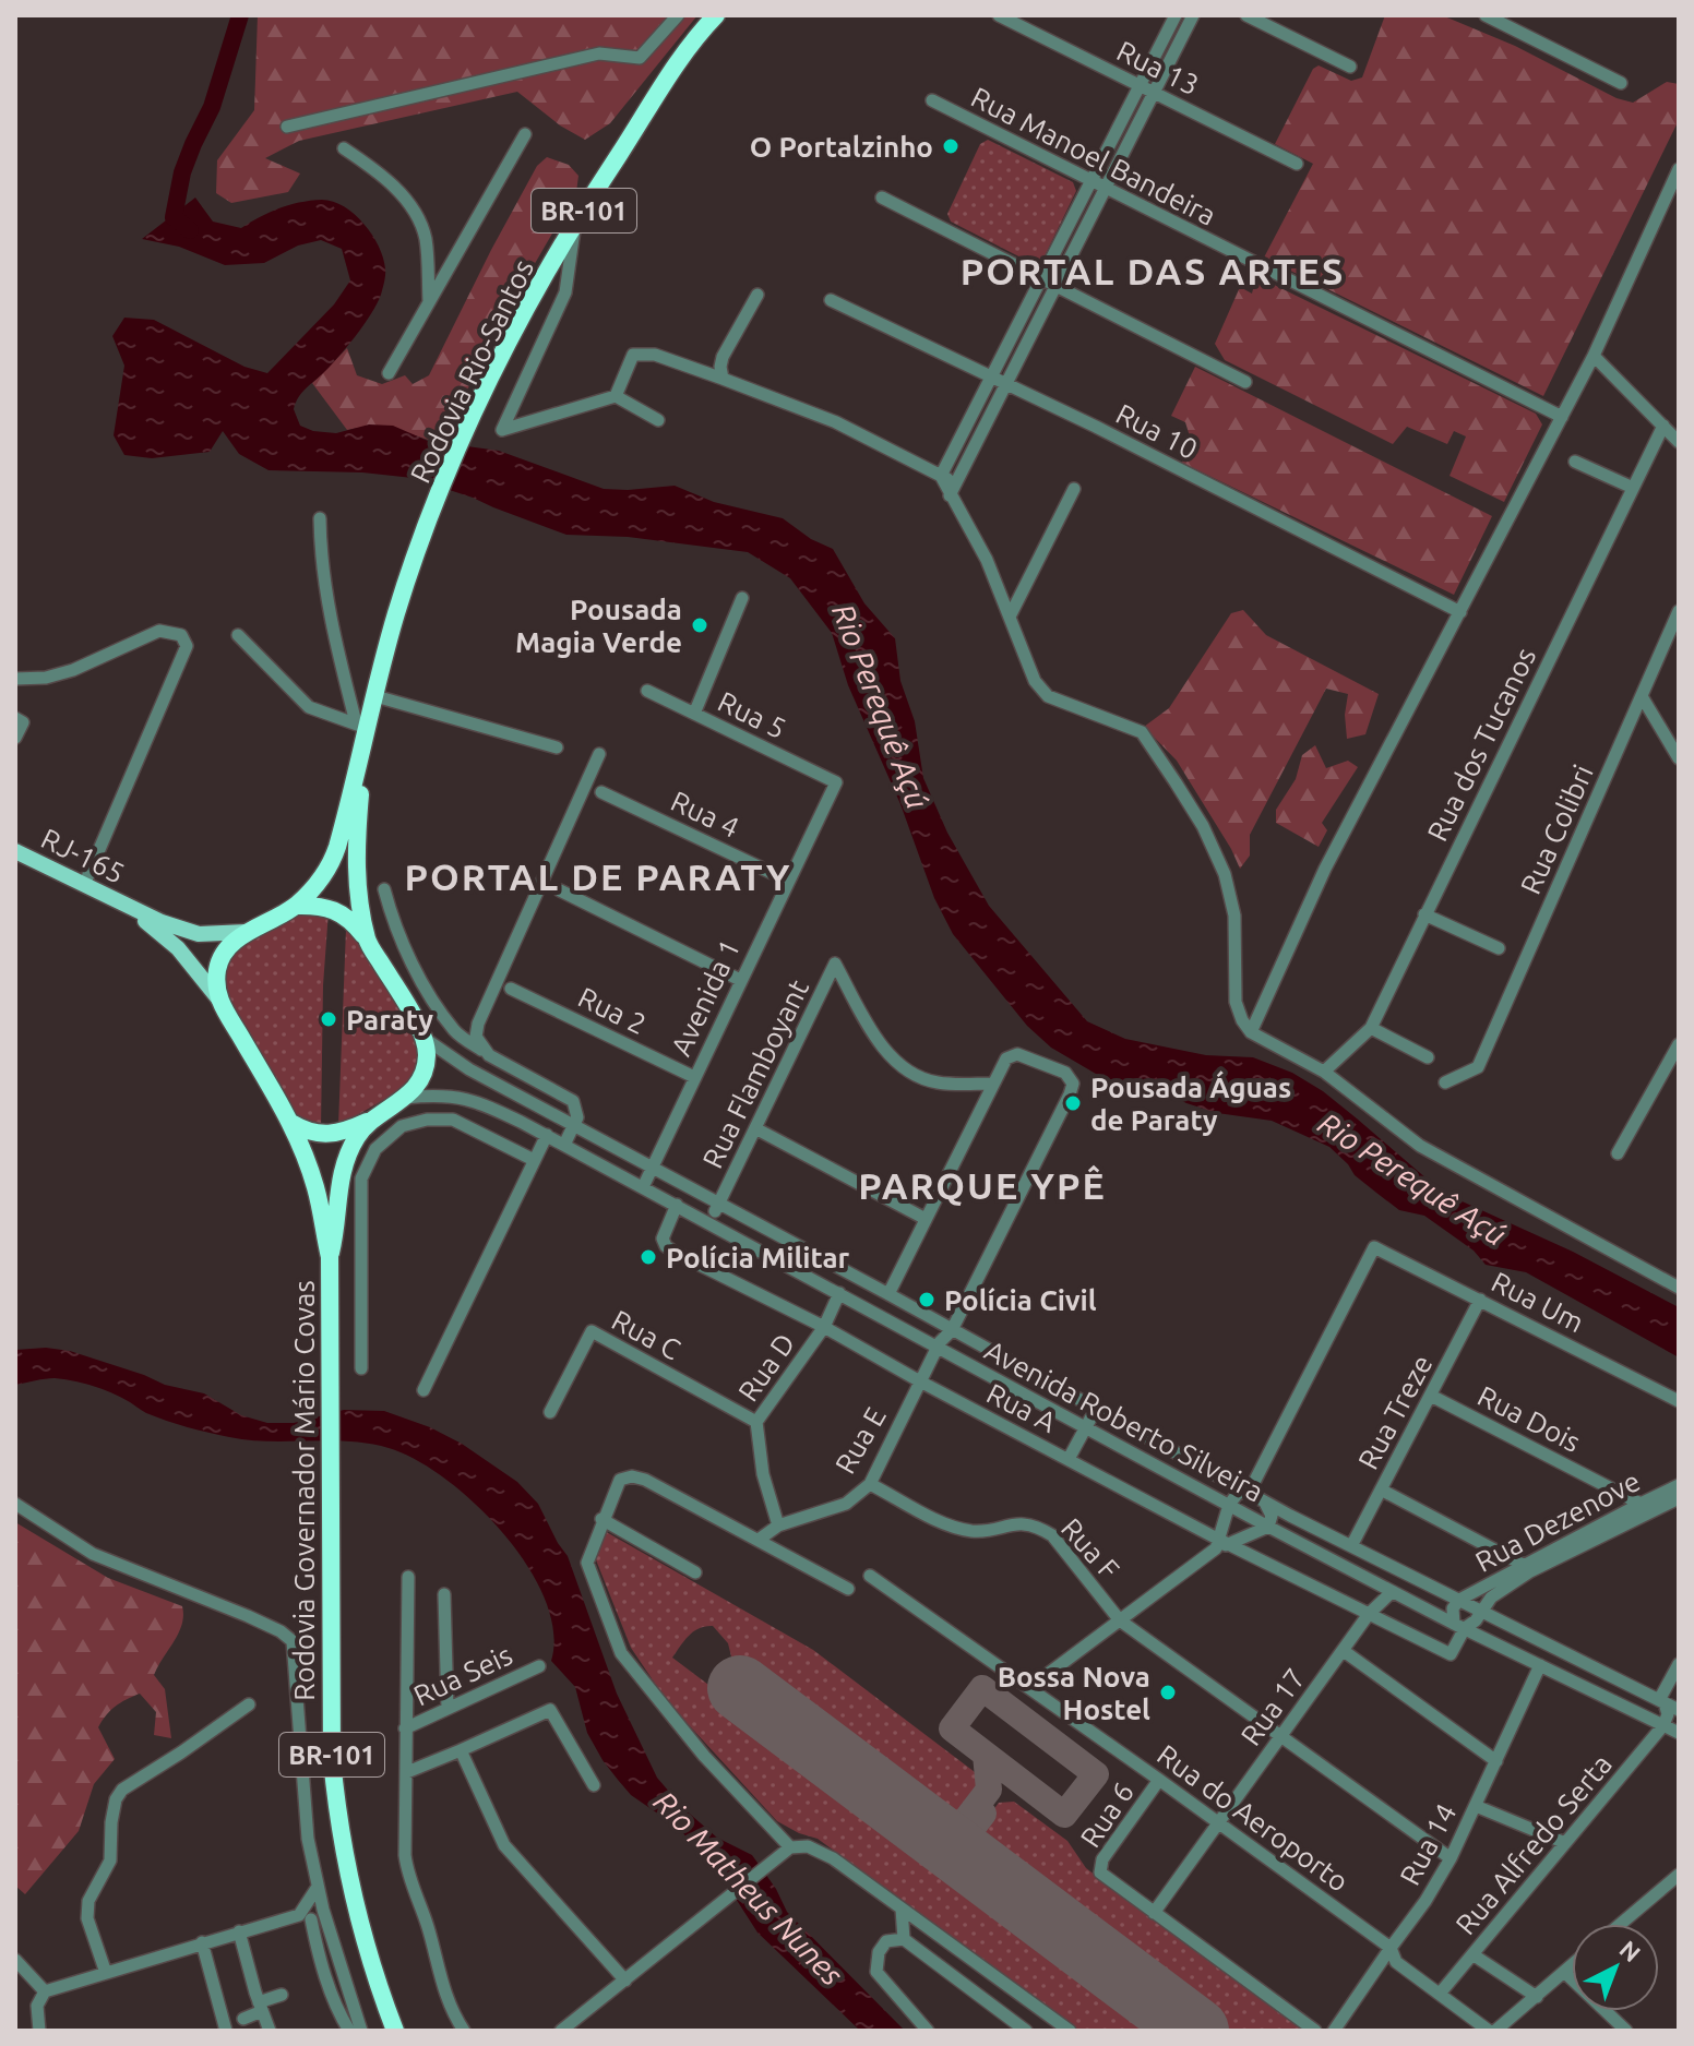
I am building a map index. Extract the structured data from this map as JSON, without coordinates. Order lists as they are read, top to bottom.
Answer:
{
  "streets": {
    "highway": ["BR-101", "Rodovia Rio-Santos", "Rodovia Governador Mário Covas"],
    "main road": ["RJ-165"],
    "street": [
      "Rua 13",
      "Rua Manoel Bandeira",
      "Rua 10",
      "Rua 5",
      "Rua dos Tucanos",
      "Rua 4",
      "Rua Colibri",
      "Avenida 1",
      "Rua 2",
      "Rua Flamboyant",
      "Rua Um",
      "Rua C",
      "Rua D",
      "Rua A",
      "Rua Treze",
      "Rua Dois",
      "Avenida Roberto Silveira",
      "Rua E",
      "Rua Dezenove",
      "Rua F",
      "Rua Seis",
      "Rua 17",
      "Rua 6",
      "Rua do Aeroporto",
      "Rua 14",
      "Rua Alfredo Serta"
    ]
  },
  "crossings": [
    ["BR-101", "Rodovia Rio-Santos"],
    ["BR-101", "RJ-165"],
    ["BR-101", "Avenida Roberto Silveira"],
    ["BR-101", "Rodovia Governador Mário Covas"],
    ["Rua 5", "Avenida 1"],
    ["Rua 4", "Avenida 1"],
    ["RJ-165", "Avenida Roberto Silveira"],
    ["RJ-165", "Rodovia Governador Mário Covas"],
    ["Avenida 1", "Rua 2"],
    ["Avenida 1", "Avenida Roberto Silveira"],
    ["Rua Flamboyant", "Avenida Roberto Silveira"],
    ["Rua Um", "Rua Treze"],
    ["Rua Um", "Avenida Roberto Silveira"],
    ["Rua C", "Rua D"],
    ["Rua D", "Rua A"],
    ["Rua D", "Avenida Roberto Silveira"],
    ["Rua D", "Rua E"],
    ["Rua A", "Avenida Roberto Silveira"],
    ["Rua A", "Rua E"],
    ["Rua A", "Rua Dezenove"],
    ["Rua A", "Rua 17"],
    ["Rua Treze", "Rua Dois"],
    ["Rua Treze", "Avenida Roberto Silveira"],
    ["Rua Dois", "Rua Dezenove"],
    ["Avenida Roberto Silveira", "Rua E"],
    ["Avenida Roberto Silveira", "Rodovia Governador Mário Covas"],
    ["Avenida Roberto Silveira", "Rua Dezenove"],
    ["Avenida Roberto Silveira", "Rua 14"],
    ["Avenida Roberto Silveira", "Rua Alfredo Serta"],
    ["Rua E", "Rua F"],
    ["Rua 17", "Rua 6"],
    ["Rua 17", "Rua do Aeroporto"],
    ["Rua 6", "Rua do Aeroporto"],
    ["Rua do Aeroporto", "Rua 14"],
    ["Rua do Aeroporto", "Rua Alfredo Serta"]
  ],
  "districts": ["PORTAL DAS ARTES", "PORTAL DE PARATY", "PARQUE YPÊ"],
  "water": ["Rio Perequê Açú", "Rio Matheus Nunes"],
  "places": [
    "O Portalzinho",
    "Pousada Magia Verde",
    "Paraty",
    "Pousada Águas de Paraty",
    "Polícia Militar",
    "Polícia Civil",
    "Bossa Nova Hostel"
  ],
  "north": "top right"
}
